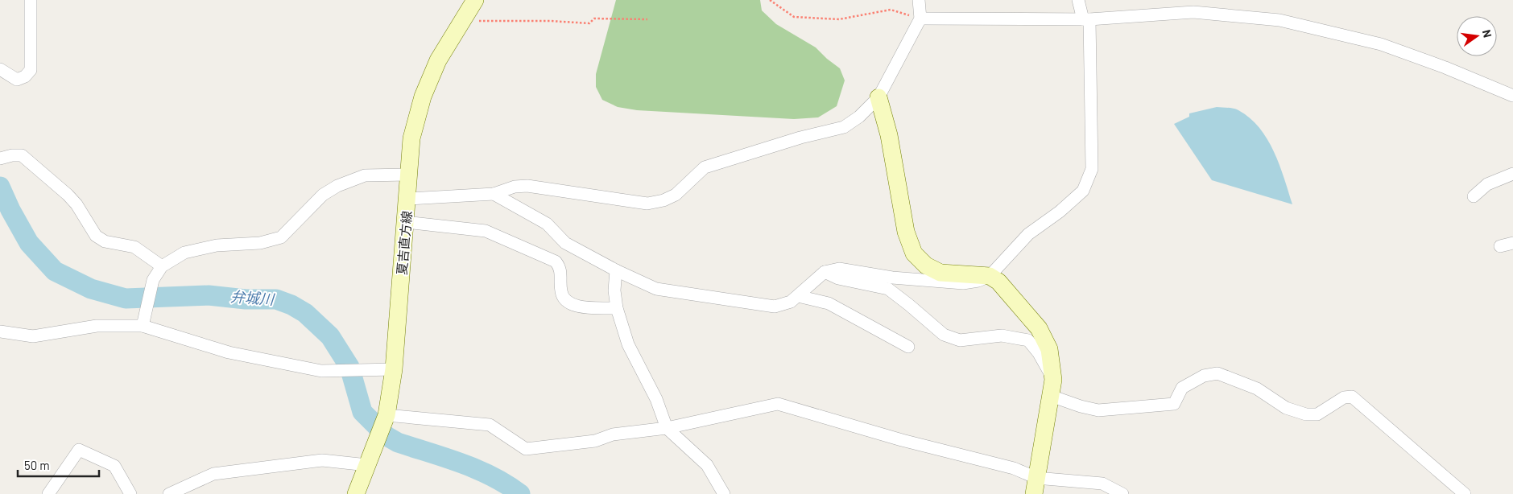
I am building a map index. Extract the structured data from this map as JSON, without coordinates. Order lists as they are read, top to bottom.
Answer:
{
  "streets": {
    "main road": ["夏吉直方線"]
  },
  "water": ["弁城川"],
  "scale_bar": "50 m",
  "north": "right"
}
